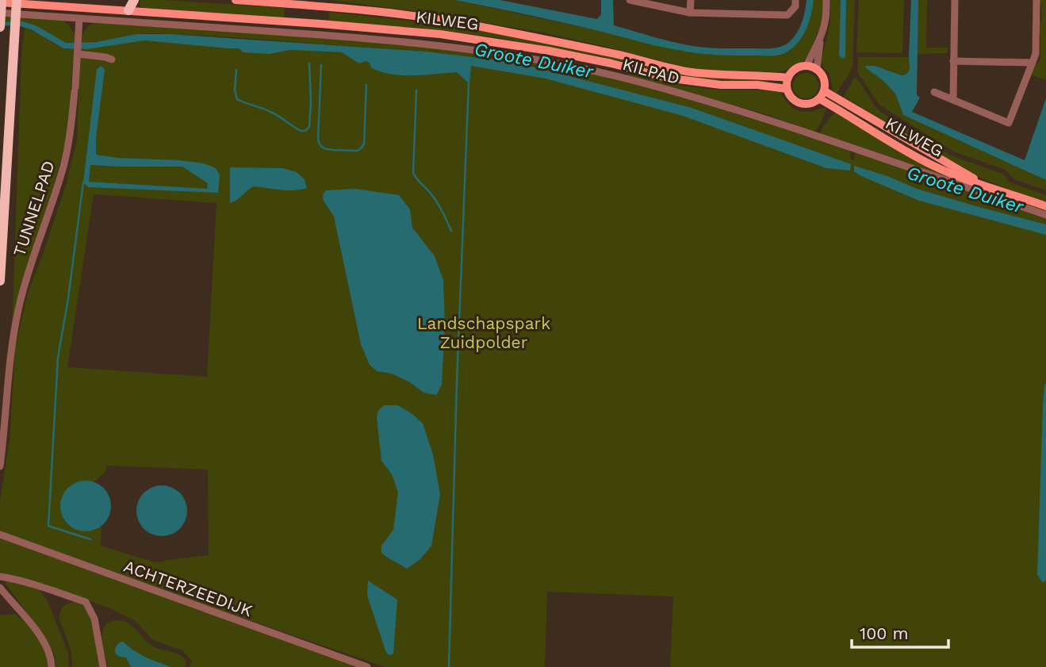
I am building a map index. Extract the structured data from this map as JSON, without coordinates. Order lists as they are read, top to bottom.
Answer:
{
  "streets": {
    "main road": ["KILWEG"],
    "street": ["KILPAD", "TUNNELPAD", "ACHTERZEEDIJK"]
  },
  "crossings": [
    ["KILPAD", "TUNNELPAD"]
  ],
  "water": ["Groote Duiker"],
  "parks": ["Landschapspark Zuidpolder"],
  "scale_bar": "100 m"
}
